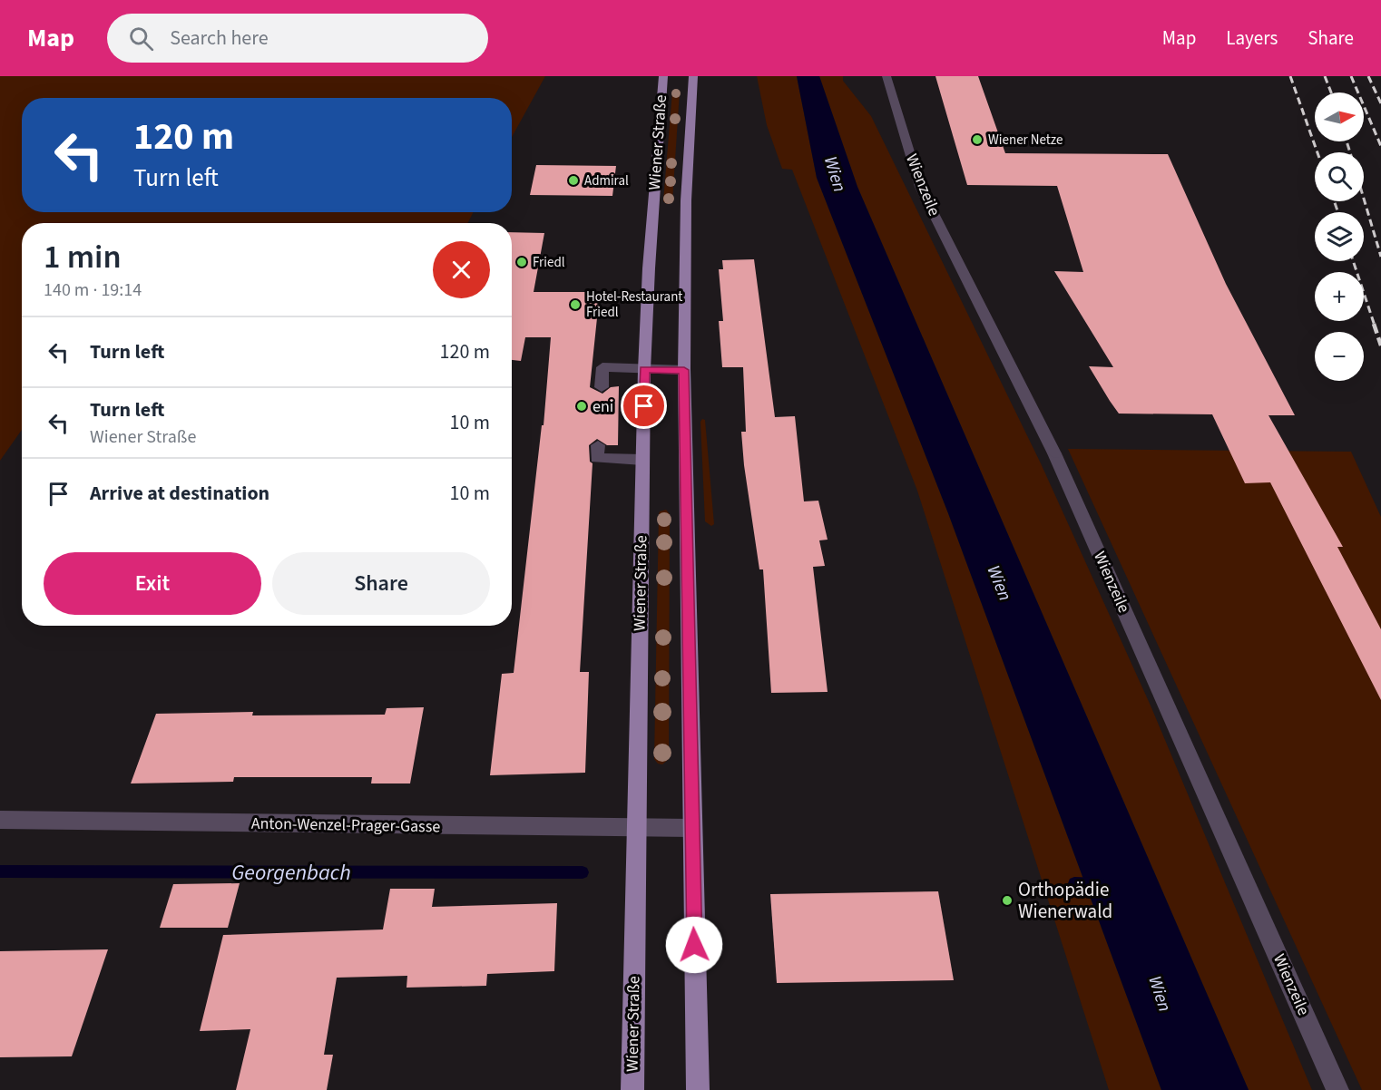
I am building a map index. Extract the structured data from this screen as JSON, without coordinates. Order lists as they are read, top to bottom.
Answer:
{
  "streets": {
    "main road": ["Wiener Straße"],
    "street": ["Wienzeile", "Anton-Wenzel-Prager-Gasse"]
  },
  "crossings": [
    ["Wiener Straße", "Anton-Wenzel-Prager-Gasse"]
  ],
  "water": ["Wien", "Georgenbach"],
  "places": [
    "Wiener Netze",
    "Admiral",
    "Friedl",
    "Hotel-Restaurant Friedl",
    "eni",
    "Orthopädie Wienerwald"
  ],
  "north": "right",
  "page": {
    "header": "Map",
    "search": "Search here",
    "nav": ["Map", "Layers", "Share"],
    "map_buttons": ["+", "−"],
    "turn": ["120 m", "Turn left"],
    "heading": ["1 min", "140 m · 19:14"],
    "list": [
      {
        "name": "Turn left",
        "value": "120 m"
      },
      {
        "name": "Turn left",
        "note": "Wiener Straße",
        "value": "10 m"
      },
      {
        "name": "Arrive at destination",
        "value": "10 m"
      }
    ],
    "buttons": ["Exit", "Share"]
  }
}
